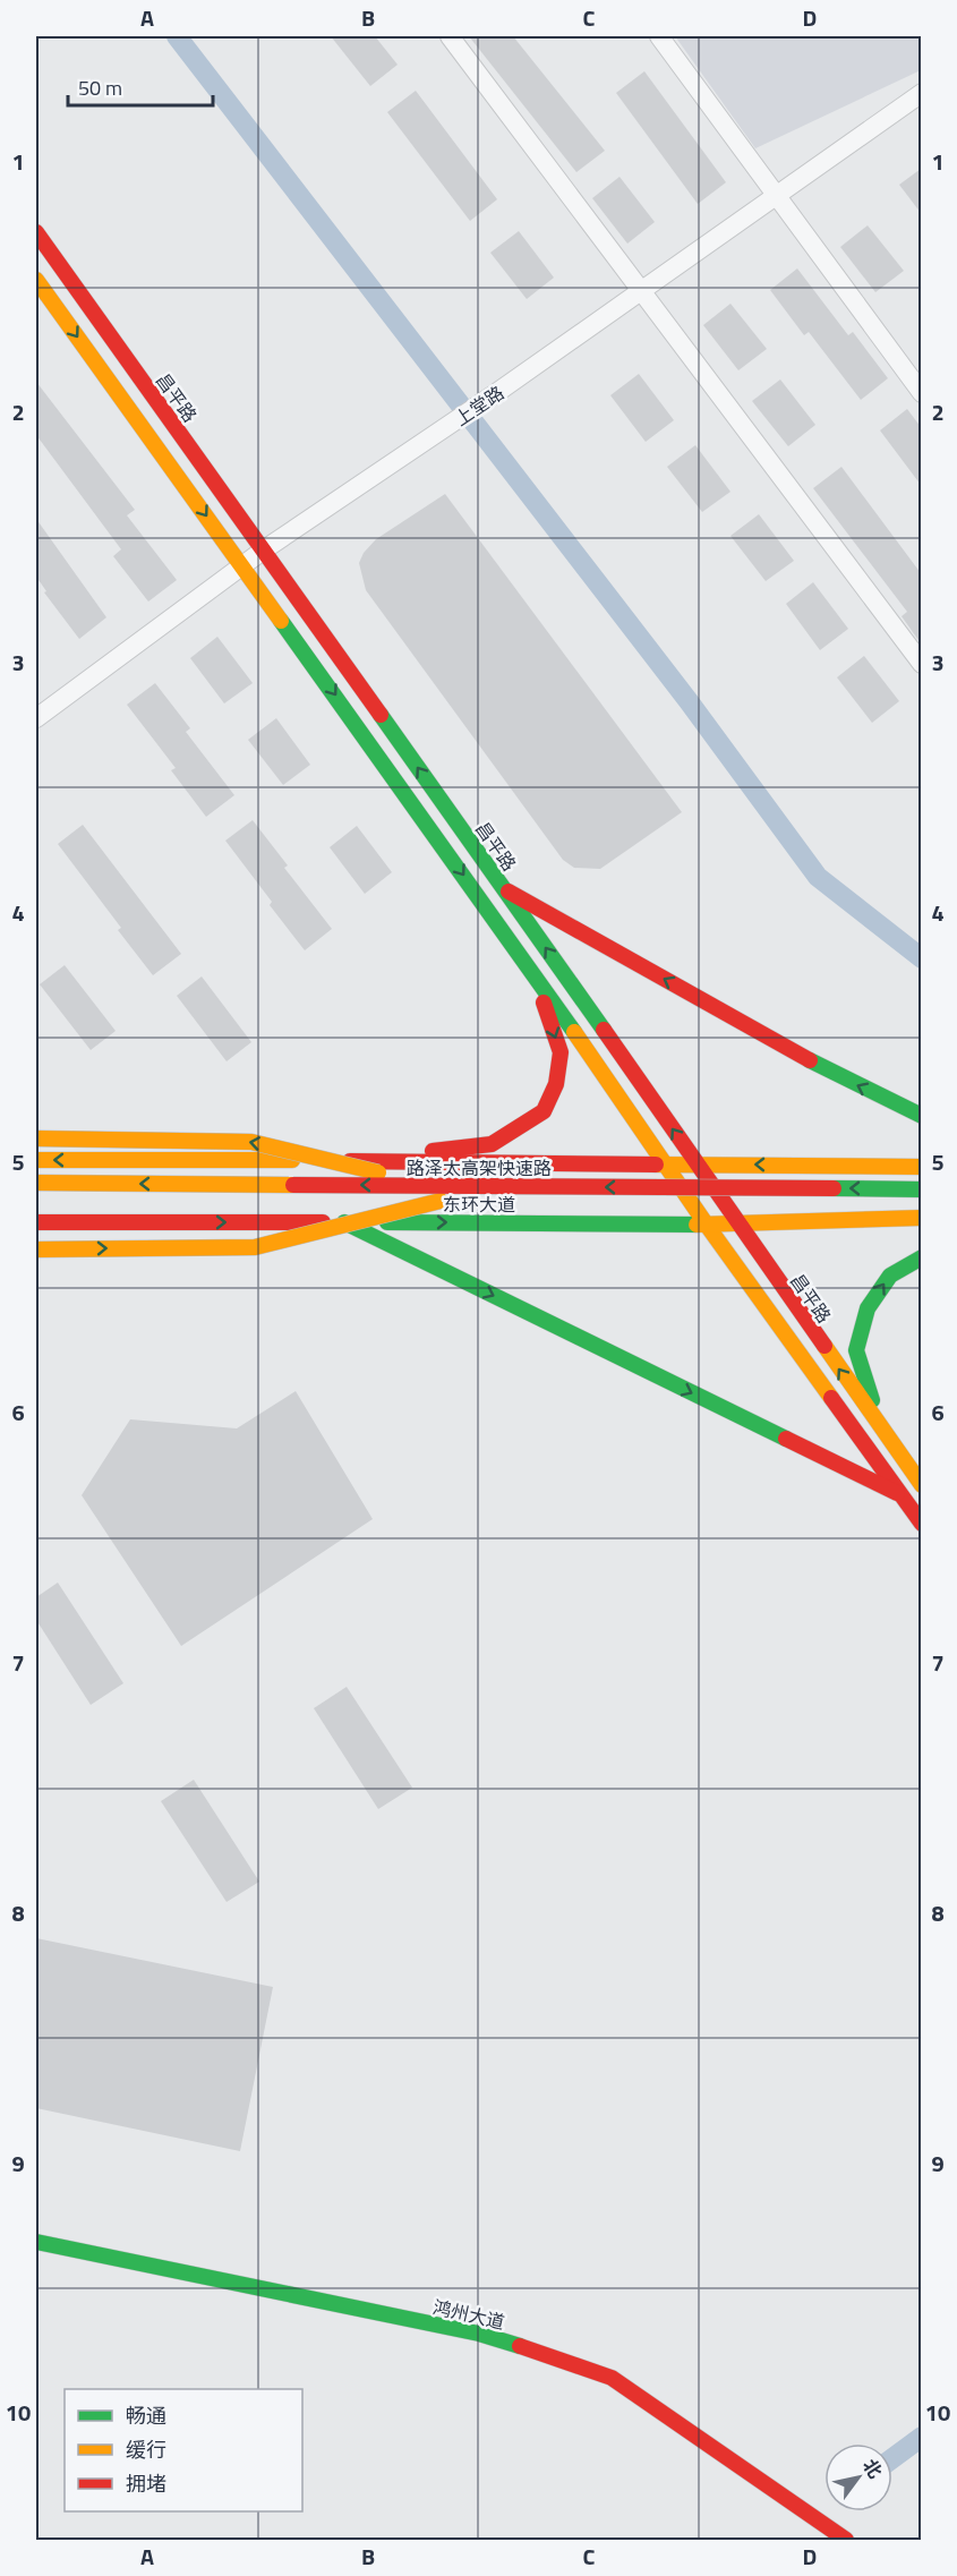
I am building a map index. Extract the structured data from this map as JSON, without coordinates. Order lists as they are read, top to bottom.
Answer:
{
  "streets": {
    "main road": [
      "昌平路",
      "路泽太高架快速路",
      "东环大道",
      "鸿州大道"
    ],
    "street": ["上堂路"]
  },
  "crossings": [
    ["昌平路", "上堂路"],
    ["昌平路", "东环大道"]
  ],
  "legend": ["畅通", "缓行", "拥堵"],
  "scale_bar": "50 m",
  "north": "top right",
  "grid": {
    "columns": [
      "A",
      "B",
      "C",
      "D"
    ],
    "rows": [
      "1",
      "2",
      "3",
      "4",
      "5",
      "6",
      "7",
      "8",
      "9",
      "10"
    ]
  }
}
